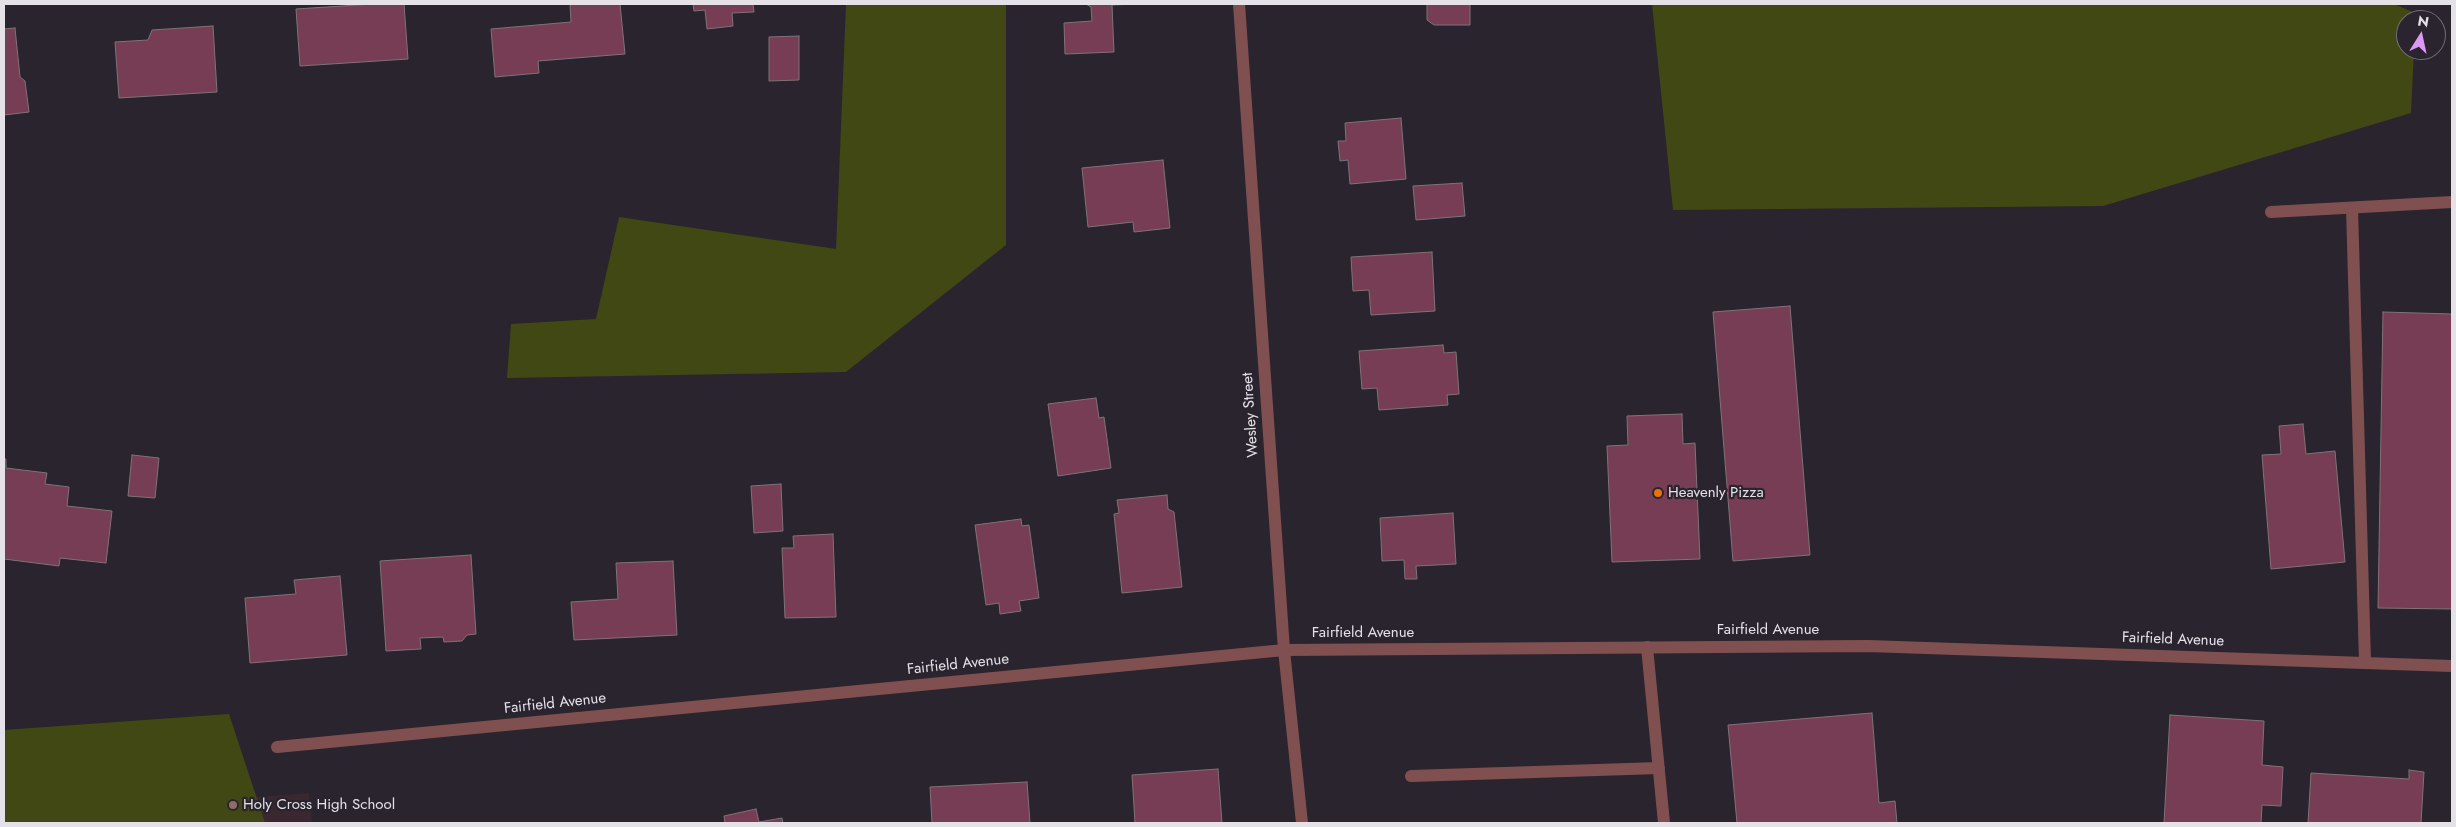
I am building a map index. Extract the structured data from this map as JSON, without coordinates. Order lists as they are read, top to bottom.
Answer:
{
  "streets": {
    "street": ["Wesley Street", "Fairfield Avenue"]
  },
  "crossings": [
    ["Wesley Street", "Fairfield Avenue"]
  ],
  "places": ["Heavenly Pizza", "Holy Cross High School"],
  "north": "top"
}
